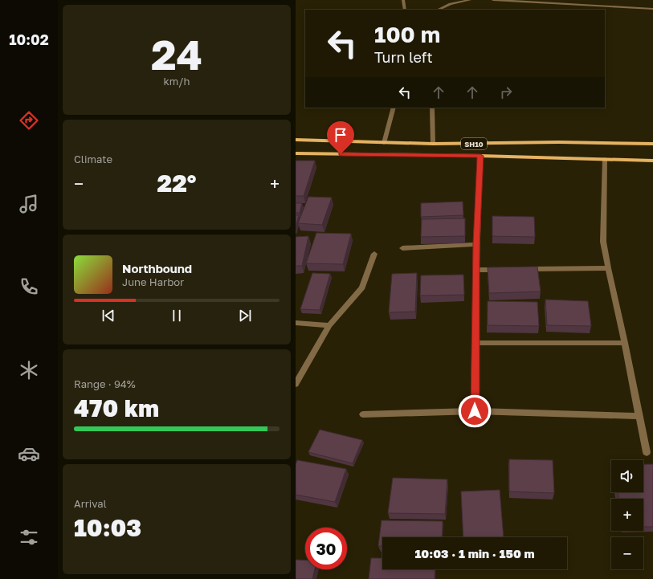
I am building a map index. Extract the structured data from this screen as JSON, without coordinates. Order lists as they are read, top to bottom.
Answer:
{
  "streets": {
    "main road": ["SH10"]
  },
  "page": {
    "tabs": "10:02",
    "tile": [
      ["24", "km/h"],
      "Climate",
      ["Range · 94%", "470 km"],
      ["Arrival", "10:03"]
    ],
    "turn": ["100 m", "Turn left"],
    "heat": ["−", "22°", "+"],
    "song": ["Northbound", "June Harbor"],
    "map_buttons": ["+", "−"],
    "limit": "30",
    "trip": "10:03 · 1 min · 150 m"
  }
}
